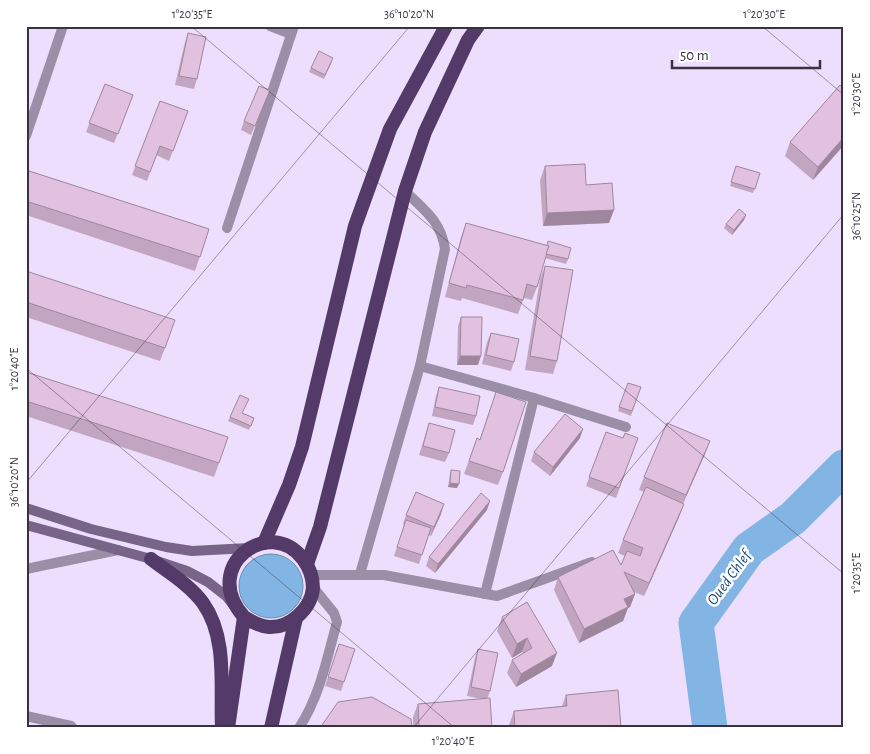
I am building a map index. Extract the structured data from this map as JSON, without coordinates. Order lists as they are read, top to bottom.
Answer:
{
  "water": ["Oued Chlef"],
  "scale_bar": "50 m",
  "coordinates": [
    "1°20'35\"E",
    "36°10'20\"N",
    "1°20'30\"E",
    "36°10'25\"N",
    "1°20'40\"E"
  ]
}
